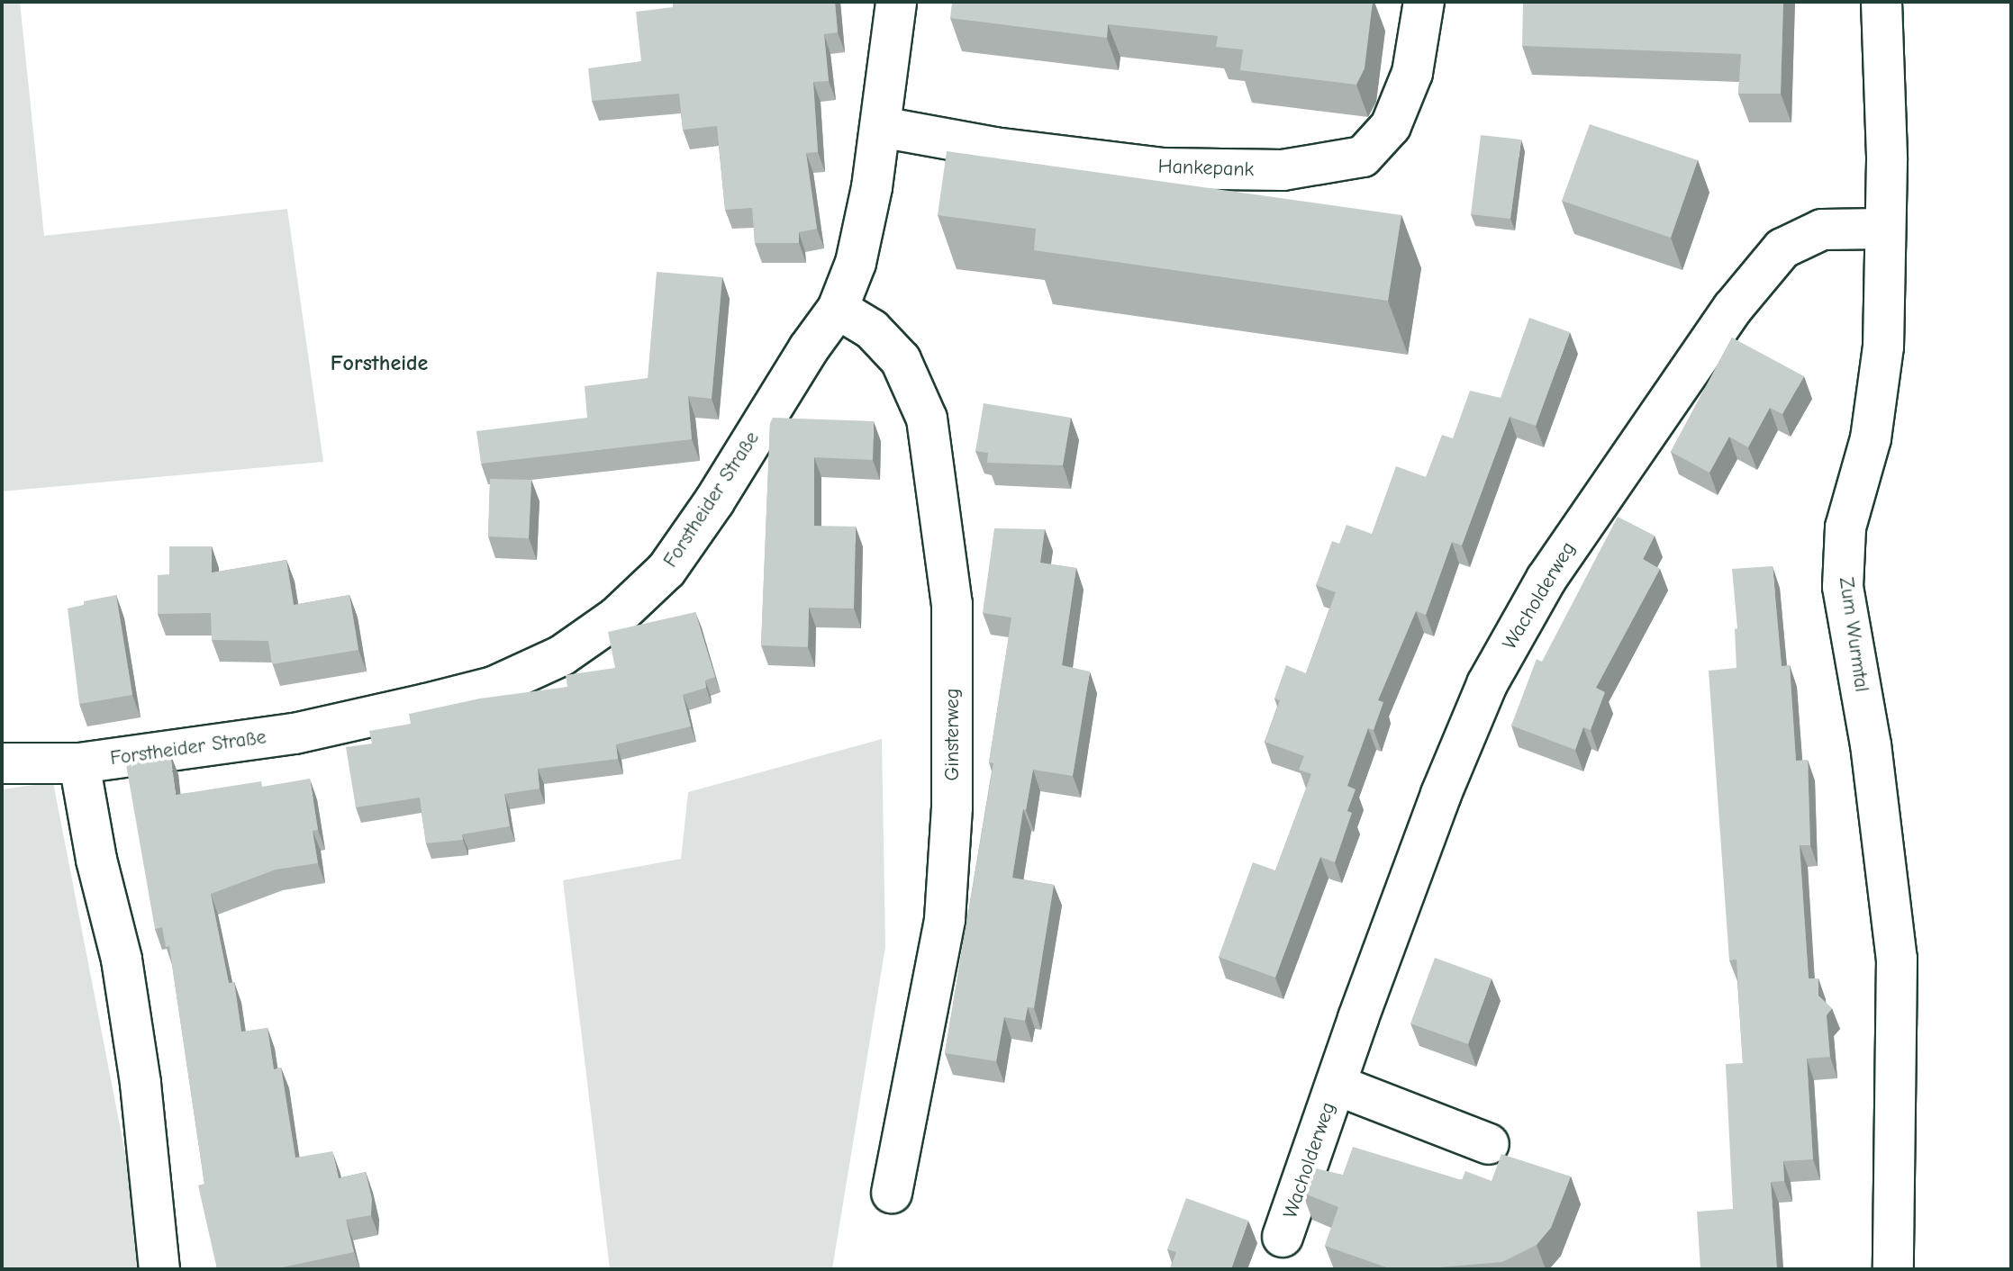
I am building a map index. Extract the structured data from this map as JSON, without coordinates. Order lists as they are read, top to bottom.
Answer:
{
  "streets": {
    "street": [
      "Hankepank",
      "Forstheider Straße",
      "Wacholderweg",
      "Zum Wurmtal",
      "Ginsterweg"
    ]
  },
  "crossings": [
    ["Hankepank", "Forstheider Straße"],
    ["Forstheider Straße", "Ginsterweg"],
    ["Wacholderweg", "Zum Wurmtal"]
  ],
  "districts": ["Forstheide"]
}
